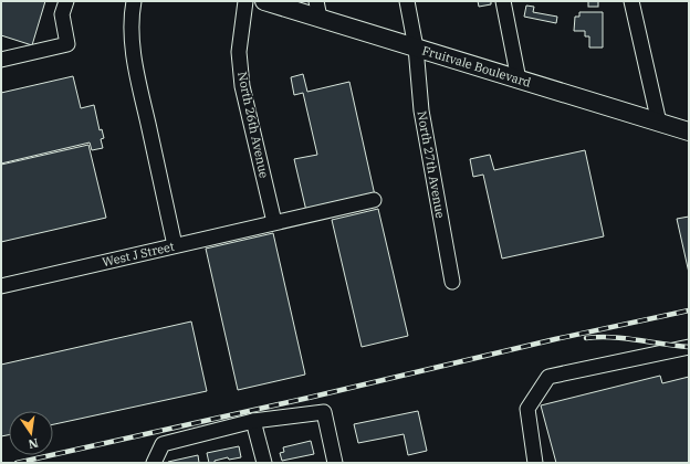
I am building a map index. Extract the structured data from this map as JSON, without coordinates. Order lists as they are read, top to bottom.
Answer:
{
  "streets": {
    "main road": ["Fruitvale Boulevard"],
    "street": ["North 26th Avenue", "North 27th Avenue", "West J Street"]
  },
  "crossings": [
    ["Fruitvale Boulevard", "North 27th Avenue"],
    ["North 26th Avenue", "West J Street"]
  ],
  "north": "bottom"
}
